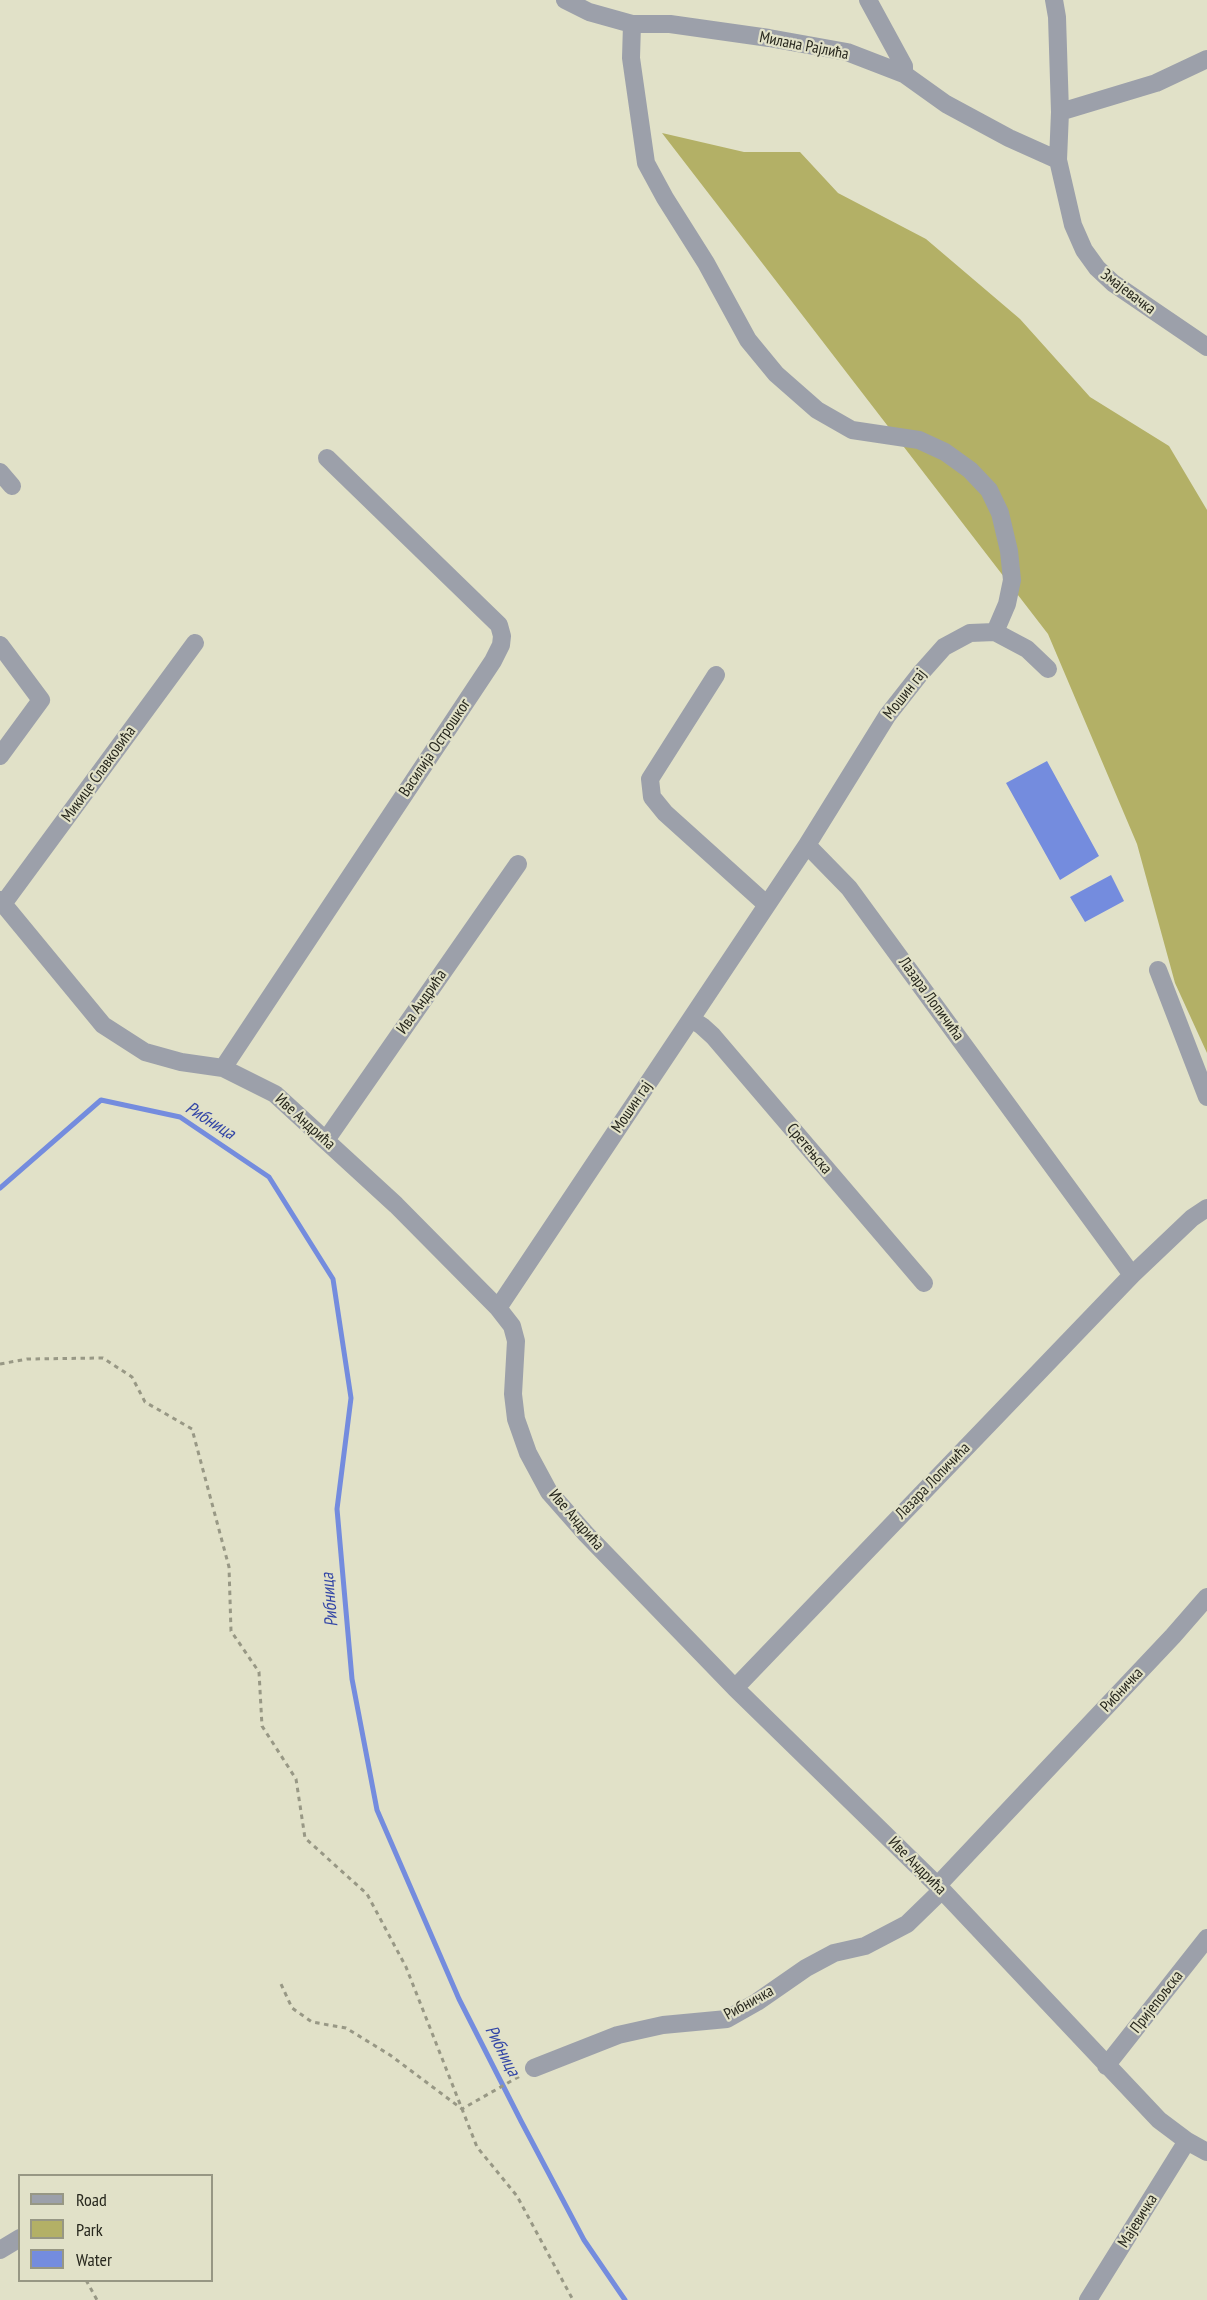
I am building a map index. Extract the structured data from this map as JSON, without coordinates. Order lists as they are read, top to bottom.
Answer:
{
  "streets": {
    "street": [
      "Милана Рајлића",
      "Змајевачка",
      "Мошин гај",
      "Василија Острошког",
      "Микице Славковића",
      "Лазара Лопичића",
      "Ива Андрића",
      "Иве Андрића",
      "Сретењска",
      "Рибничка",
      "Пријепољска",
      "Мајевичка"
    ]
  },
  "crossings": [
    ["Милана Рајлића", "Змајевачка"],
    ["Мошин гај", "Лазара Лопичића"],
    ["Мошин гај", "Иве Андрића"],
    ["Мошин гај", "Сретењска"],
    ["Василија Острошког", "Иве Андрића"],
    ["Микице Славковића", "Иве Андрића"],
    ["Лазара Лопичића", "Иве Андрића"],
    ["Ива Андрића", "Иве Андрића"],
    ["Иве Андрића", "Рибничка"],
    ["Иве Андрића", "Пријепољска"],
    ["Иве Андрића", "Мајевичка"]
  ],
  "water": ["Рибница"],
  "legend": ["Road", "Park", "Water"]
}
